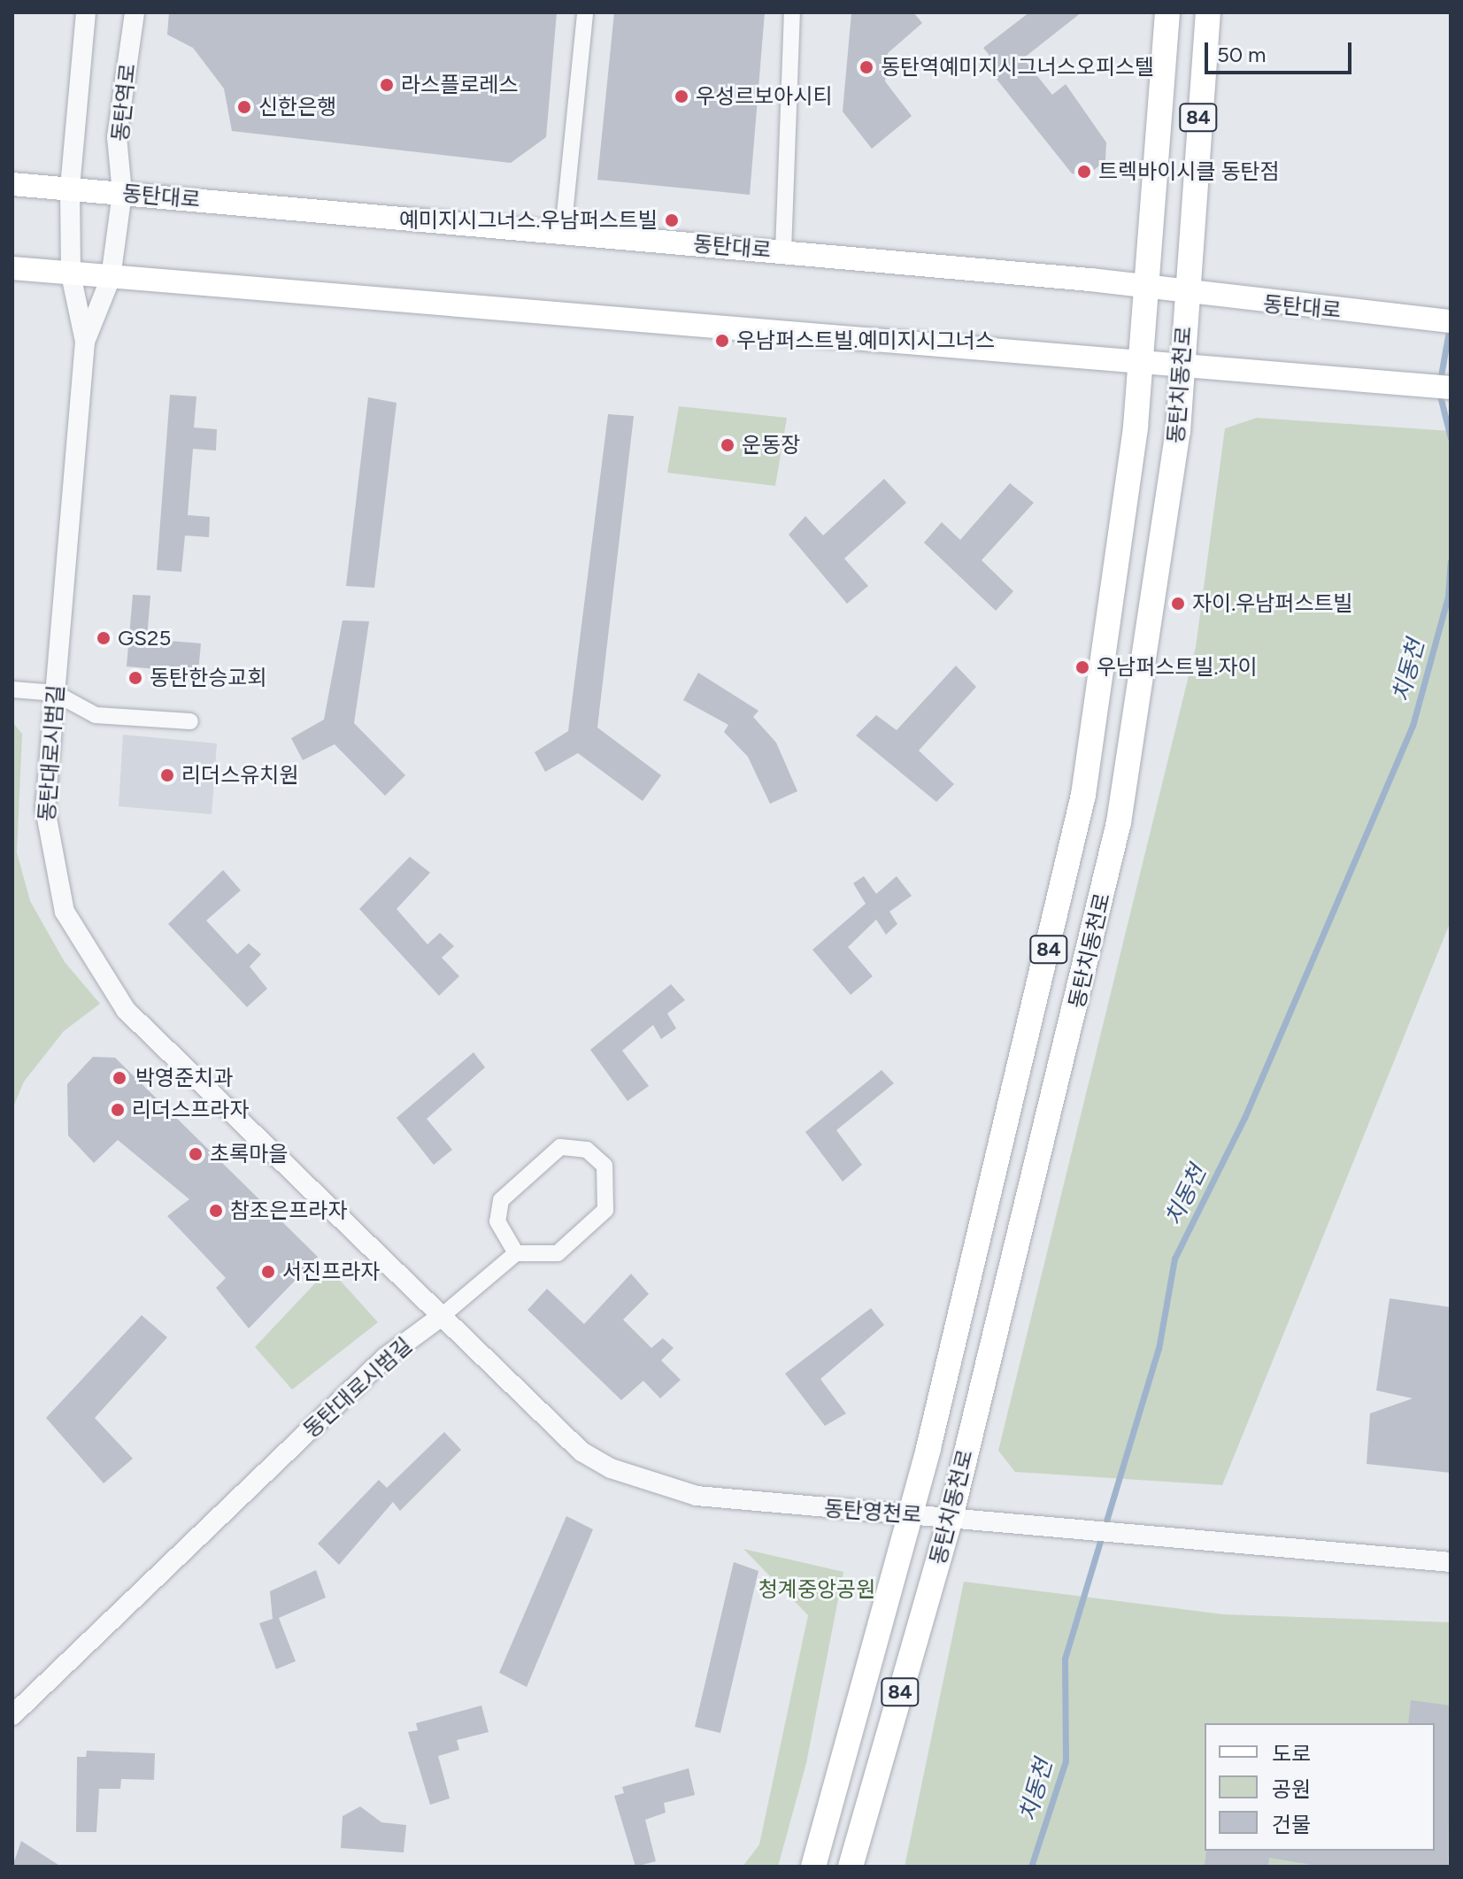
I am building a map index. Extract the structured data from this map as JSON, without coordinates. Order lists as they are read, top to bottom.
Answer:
{
  "streets": {
    "main road": ["84", "동탄대로", "동탄치동천로"],
    "street": ["동탄역로", "동탄대로시범길", "동탄영천로"]
  },
  "crossings": [
    ["동탄역로", "동탄대로"],
    ["동탄역로", "동탄대로시범길"],
    ["동탄대로", "동탄치동천로"],
    ["동탄대로", "동탄대로시범길"],
    ["동탄치동천로", "동탄영천로"],
    ["동탄대로시범길", "동탄영천로"]
  ],
  "water": ["치동천"],
  "parks": ["청계중앙공원"],
  "places": [
    "동탄역예미지시그너스오피스텔",
    "라스플로레스",
    "우성르보아시티",
    "신한은행",
    "트렉바이시클 동탄점",
    "예미지시그너스.우남퍼스트빌",
    "우남퍼스트빌.예미지시그너스",
    "운동장",
    "자이.우남퍼스트빌",
    "GS25",
    "우남퍼스트빌.자이",
    "동탄한승교회",
    "리더스유치원",
    "박영준치과",
    "리더스프라자",
    "초록마을",
    "참조은프라자",
    "서진프라자"
  ],
  "legend": ["도로", "공원", "건물"],
  "scale_bar": "50 m"
}
